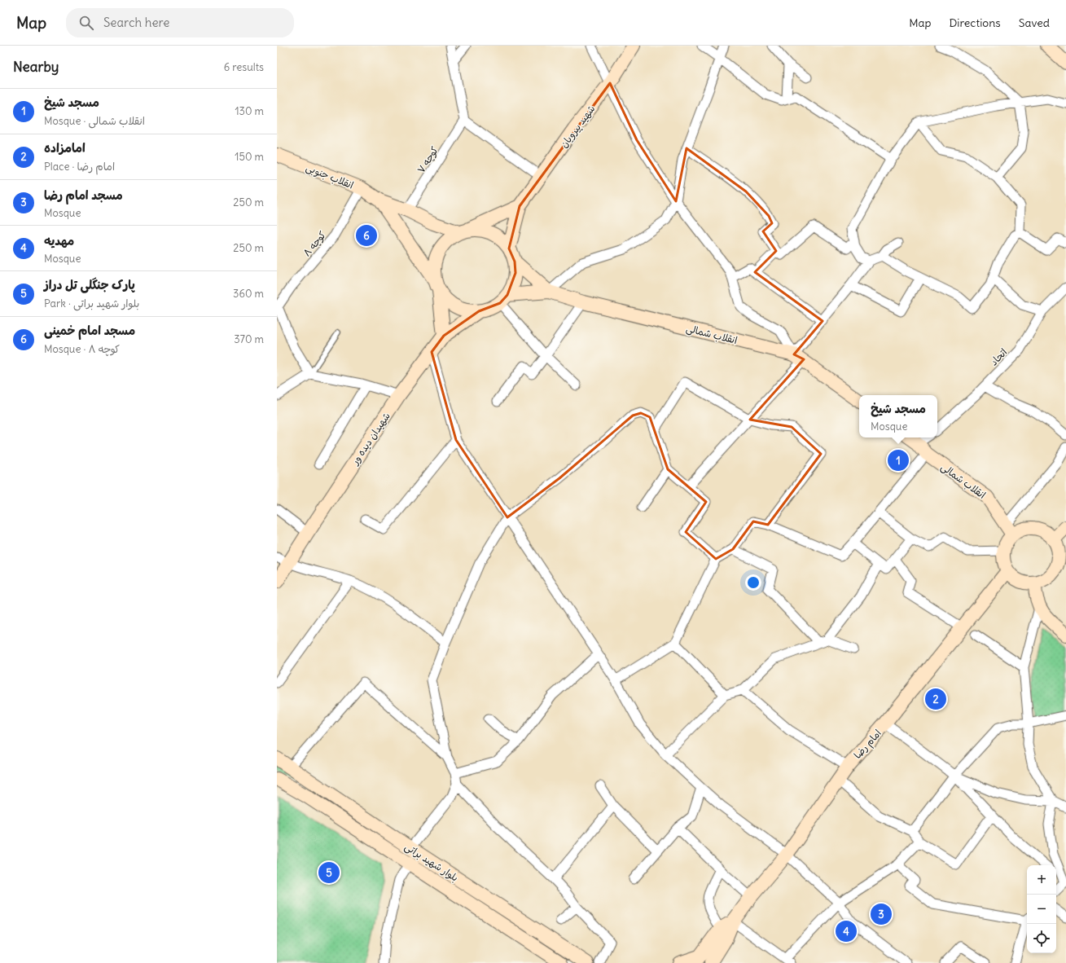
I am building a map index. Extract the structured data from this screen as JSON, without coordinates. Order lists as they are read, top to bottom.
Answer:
{
  "streets": {
    "main road": [
      "شهید پیرویان",
      "انقلاب جنوبی",
      "انقلاب شمالی",
      "شهیدان دیده ور",
      "امام رضا",
      "بلوار شهید براتی"
    ],
    "street": ["کوچه ۷", "کوچه ۸", "اتحاد"]
  },
  "crossings": [
    ["انقلاب جنوبی", "کوچه ۸"],
    ["انقلاب شمالی", "امام رضا"]
  ],
  "page": {
    "header": "Map",
    "search": "Search here",
    "nav": ["Map", "Directions", "Saved"],
    "heading": ["Nearby", "6 results"],
    "list": [
      {
        "mark": "1",
        "name": "مسجد شیخ",
        "note": "Mosque · انقلاب شمالی",
        "value": "130 m"
      },
      {
        "mark": "2",
        "name": "امامزاده",
        "note": "Place · امام رضا",
        "value": "150 m"
      },
      {
        "mark": "3",
        "name": "مسجد امام رضا",
        "note": "Mosque",
        "value": "250 m"
      },
      {
        "mark": "4",
        "name": "مهدیه",
        "note": "Mosque",
        "value": "250 m"
      },
      {
        "mark": "5",
        "name": "پارک جنگلی تل دراز",
        "note": "Park · بلوار شهید براتی",
        "value": "360 m"
      },
      {
        "mark": "6",
        "name": "مسجد امام خمینی",
        "note": "Mosque · کوچه ۸",
        "value": "370 m"
      }
    ],
    "pins": [
      "6",
      "1",
      "2",
      "5",
      "3",
      "4"
    ],
    "popup": ["مسجد شیخ", "Mosque"],
    "map_buttons": ["+", "−"]
  }
}
